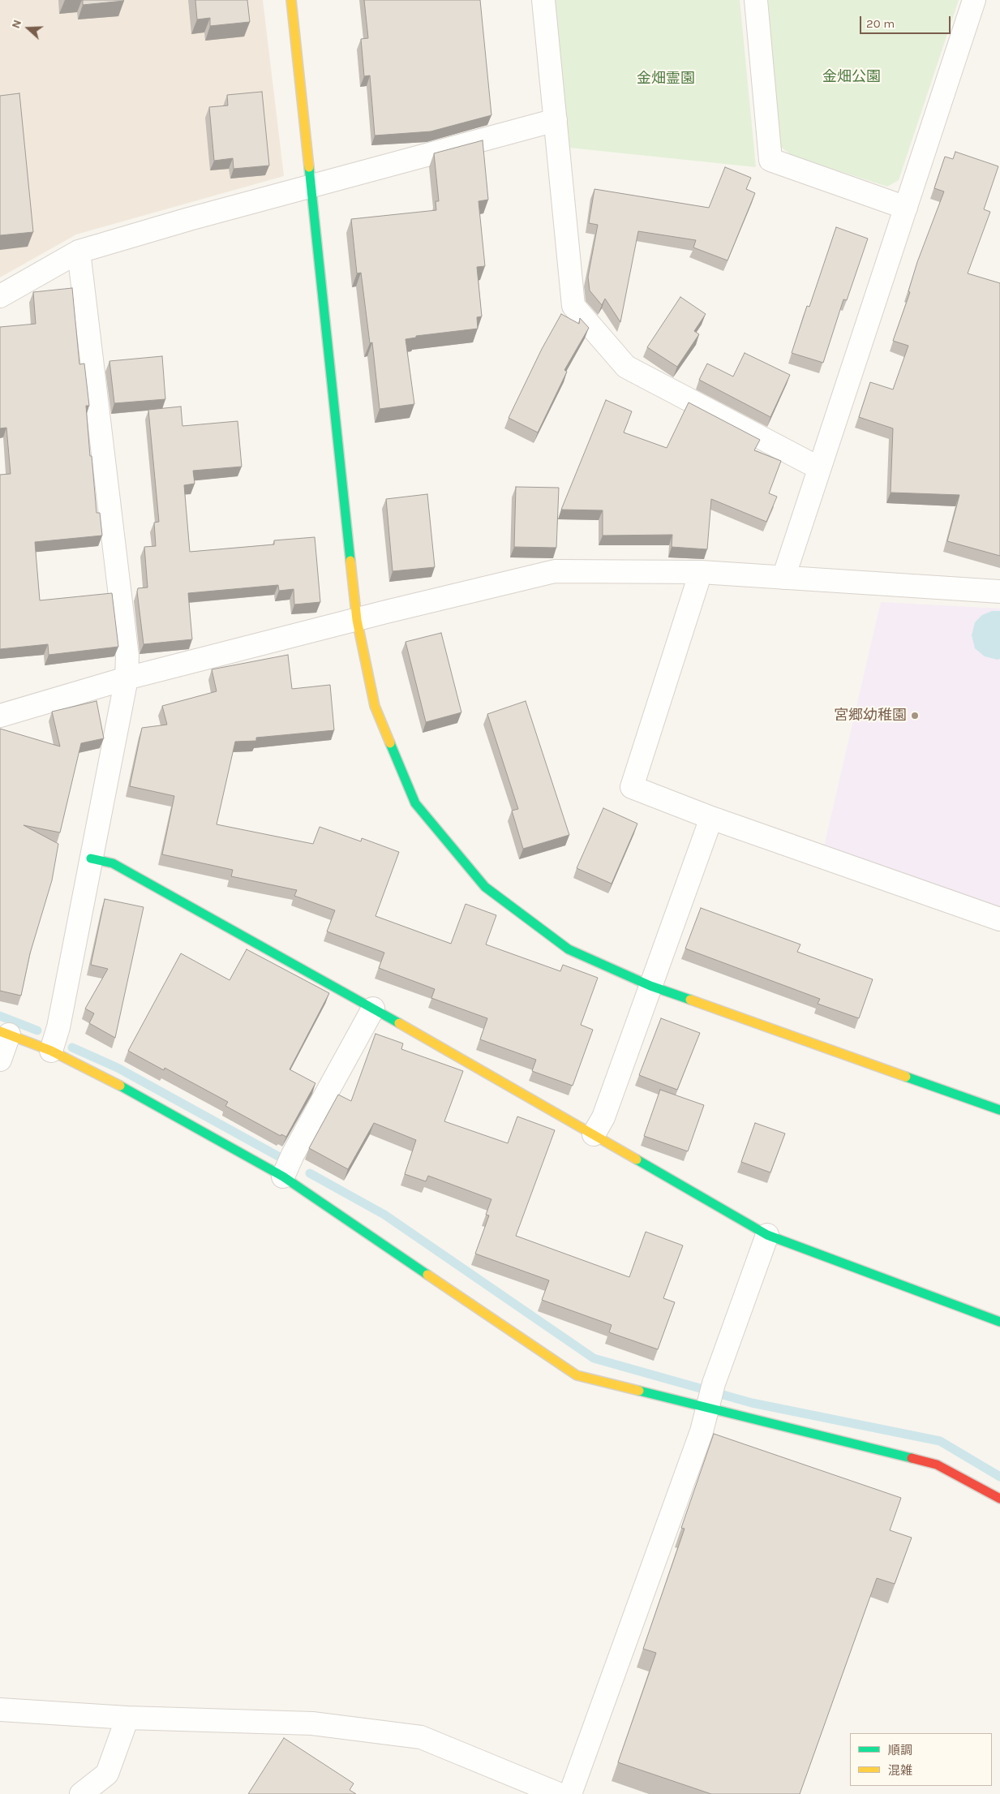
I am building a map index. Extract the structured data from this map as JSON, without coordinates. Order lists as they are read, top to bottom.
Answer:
{
  "parks": ["金畑公園", "金畑霊園"],
  "places": ["宮郷幼稚園"],
  "legend": ["順調", "混雑"],
  "scale_bar": "20 m",
  "north": "left"
}
